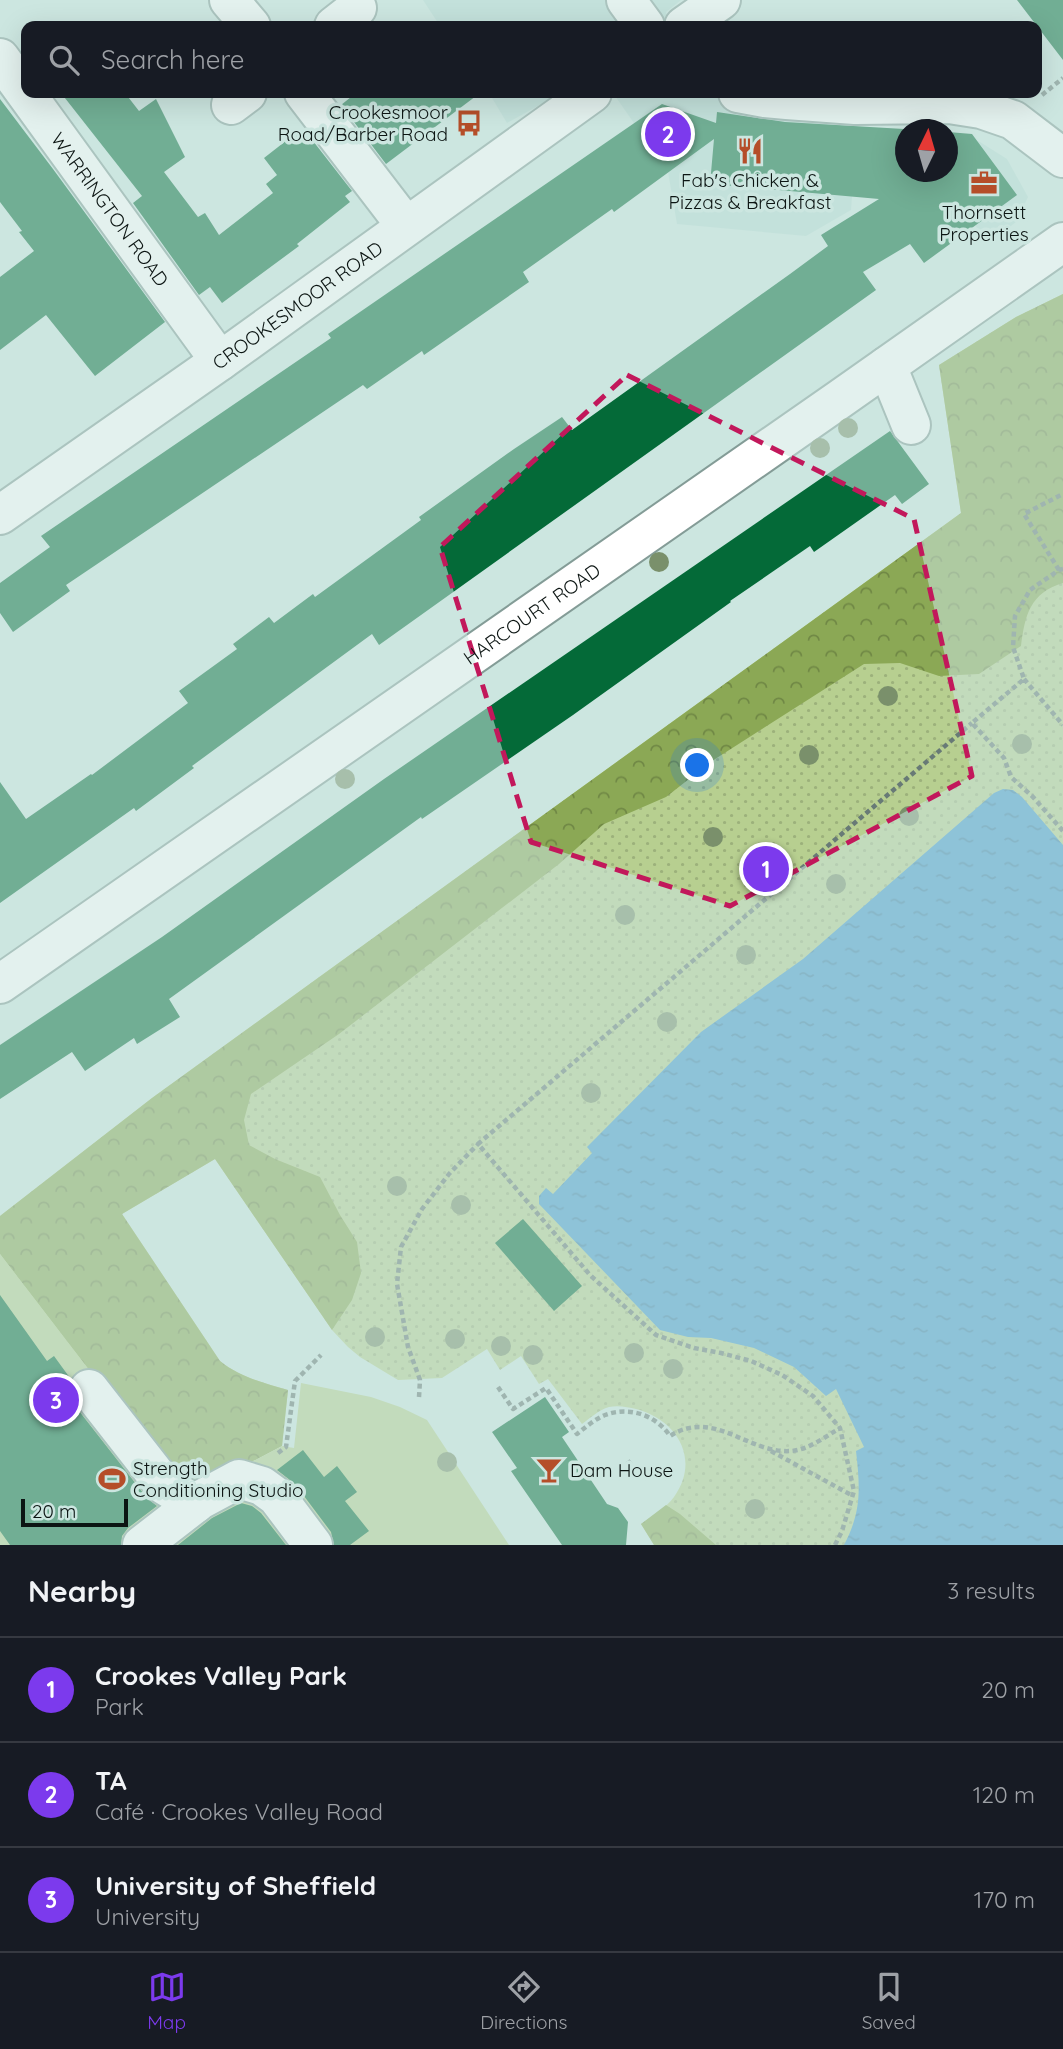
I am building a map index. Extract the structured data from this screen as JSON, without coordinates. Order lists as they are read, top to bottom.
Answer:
{
  "streets": {
    "street": ["WARRINGTON ROAD", "CROOKESMOOR ROAD", "HARCOURT ROAD"]
  },
  "crossings": [
    ["WARRINGTON ROAD", "CROOKESMOOR ROAD"]
  ],
  "places": {
    "bus stop": ["Crookesmoor Road/Barber Road"],
    "restaurant": ["Fab's Chicken & Pizzas & Breakfast"],
    "office": ["Thornsett Properties"],
    "bar": ["Dam House"],
    "sports": ["Strength Conditioning Studio"]
  },
  "scale_bar": "20 m",
  "north": "top",
  "page": {
    "search": "Search here",
    "pins": ["2", "1", "3"],
    "scale": "20 m",
    "heading": ["Nearby", "3 results"],
    "list": [
      {
        "mark": "1",
        "name": "Crookes Valley Park",
        "note": "Park",
        "value": "20 m"
      },
      {
        "mark": "2",
        "name": "TA",
        "note": "Café · Crookes Valley Road",
        "value": "120 m"
      },
      {
        "mark": "3",
        "name": "University of Sheffield",
        "note": "University",
        "value": "170 m"
      }
    ],
    "nav": ["Map", "Directions", "Saved"]
  }
}
